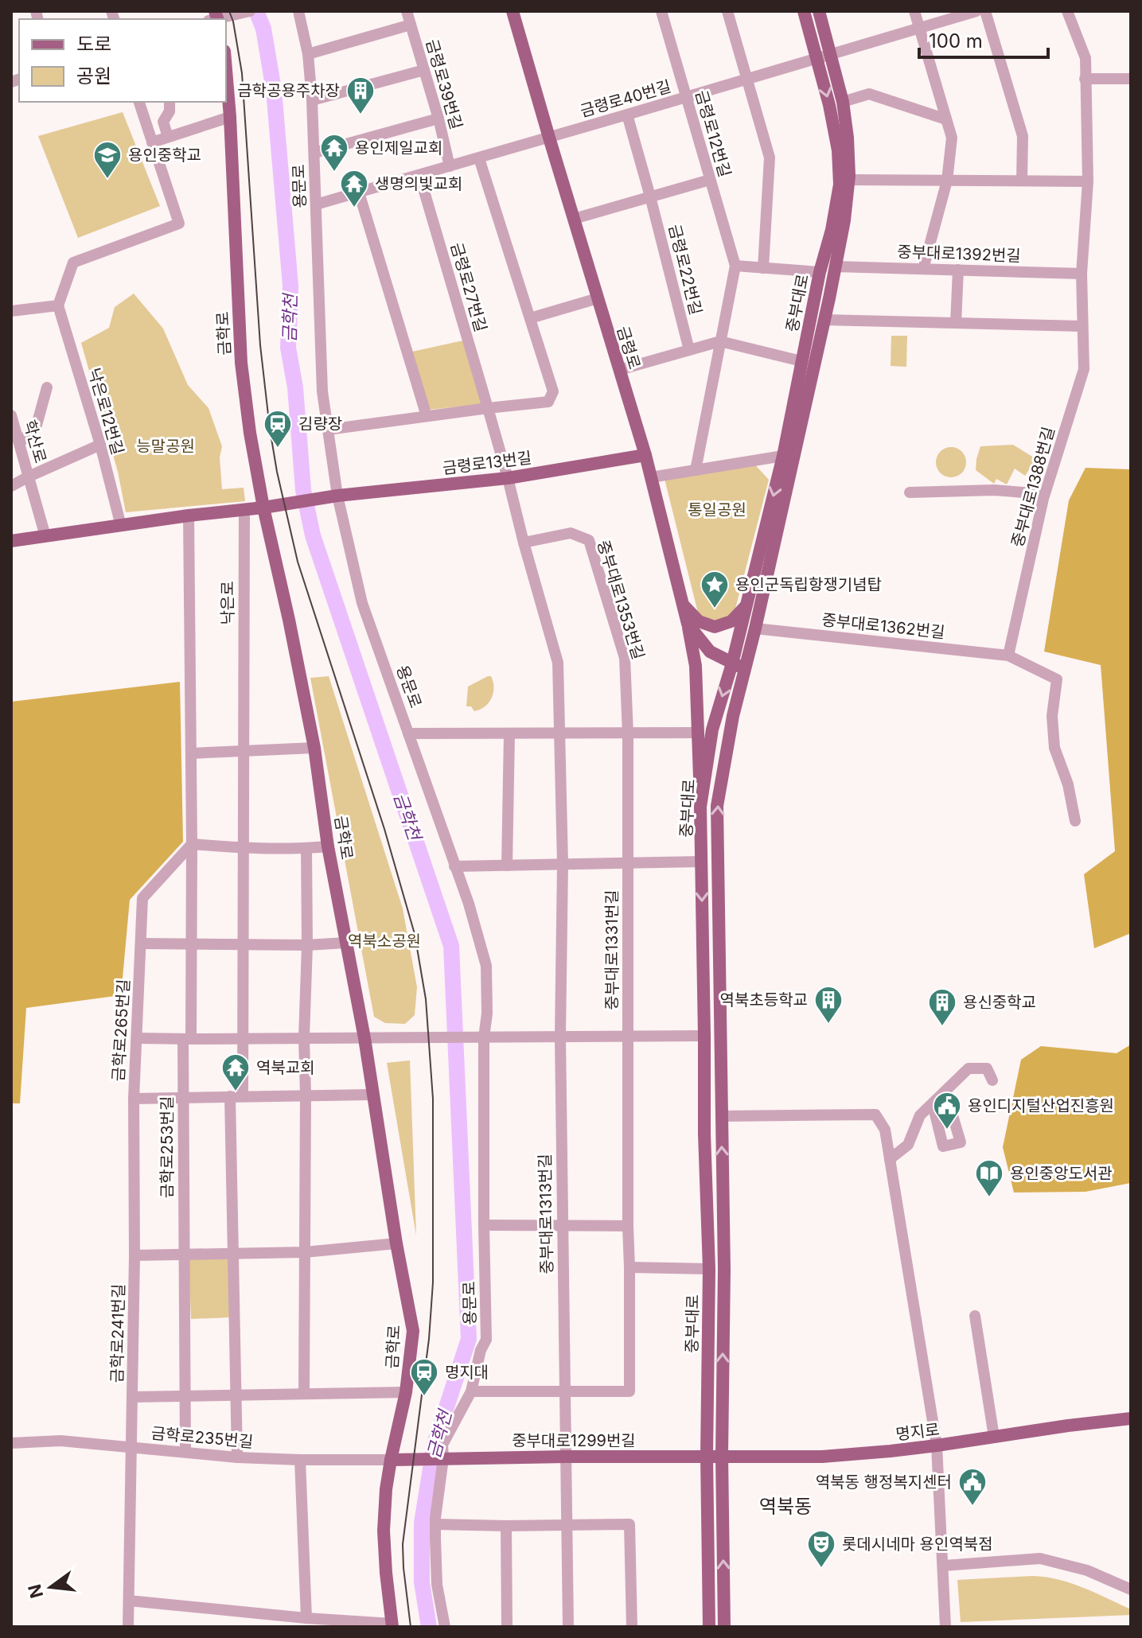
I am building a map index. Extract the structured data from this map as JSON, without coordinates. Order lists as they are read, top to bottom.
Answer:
{
  "streets": {
    "main road": [
      "중부대로",
      "금학로",
      "금령로",
      "금령로13번길",
      "명지로",
      "중부대로1299번길"
    ],
    "street": [
      "금령로39번길",
      "금령로40번길",
      "금령로12번길",
      "용문로",
      "중부대로1392번길",
      "금령로22번길",
      "금령로27번길",
      "낙은로12번길",
      "학산로",
      "중부대로1388번길",
      "중부대로1353번길",
      "낙은로",
      "중부대로1362번길",
      "중부대로1331번길",
      "금학로265번길",
      "금학로253번길",
      "중부대로1313번길",
      "금학로241번길",
      "금학로235번길"
    ]
  },
  "crossings": [
    ["금령로39번길", "용문로"],
    ["금령로40번길", "금령로12번길"],
    ["금령로40번길", "금령로22번길"],
    ["금령로40번길", "중부대로"],
    ["금령로40번길", "금령로"],
    ["용문로", "금령로13번길"],
    ["용문로", "중부대로1299번길"],
    ["중부대로1392번길", "중부대로"],
    ["중부대로1392번길", "중부대로1388번길"],
    ["금령로27번길", "금령로13번길"],
    ["중부대로", "금령로"],
    ["중부대로", "중부대로1362번길"],
    ["중부대로", "명지로"],
    ["중부대로", "중부대로1299번길"],
    ["금학로", "금령로13번길"],
    ["금학로", "금학로265번길"],
    ["금학로", "금학로241번길"],
    ["금학로", "금학로235번길"],
    ["금학로", "중부대로1299번길"],
    ["금령로", "금령로13번길"],
    ["중부대로1388번길", "중부대로1362번길"],
    ["중부대로1353번길", "중부대로1331번길"],
    ["낙은로", "금학로265번길"],
    ["금학로265번길", "금학로253번길"],
    ["금학로253번길", "금학로241번길"],
    ["중부대로1313번길", "중부대로1299번길"],
    ["명지로", "중부대로1299번길"],
    ["금학로235번길", "중부대로1299번길"]
  ],
  "districts": ["역북동"],
  "water": ["금학천"],
  "parks": ["능말공원", "통일공원", "역북소공원"],
  "places": {
    "building": ["금학공용주차장", "역북초등학교", "용신중학교"],
    "temple": ["용인제일교회", "생명의빛교회", "역북교회"],
    "school or university": ["용인중학교"],
    "station": ["김량장", "명지대"],
    "place": ["용인군독립항쟁기념탑"],
    "public building": ["용인디지털산업진흥원", "역북동 행정복지센터"],
    "library": ["용인중앙도서관"],
    "theatre": ["롯데시네마 용인역북점"]
  },
  "legend": ["도로", "공원"],
  "scale_bar": "100 m",
  "north": "left"
}
